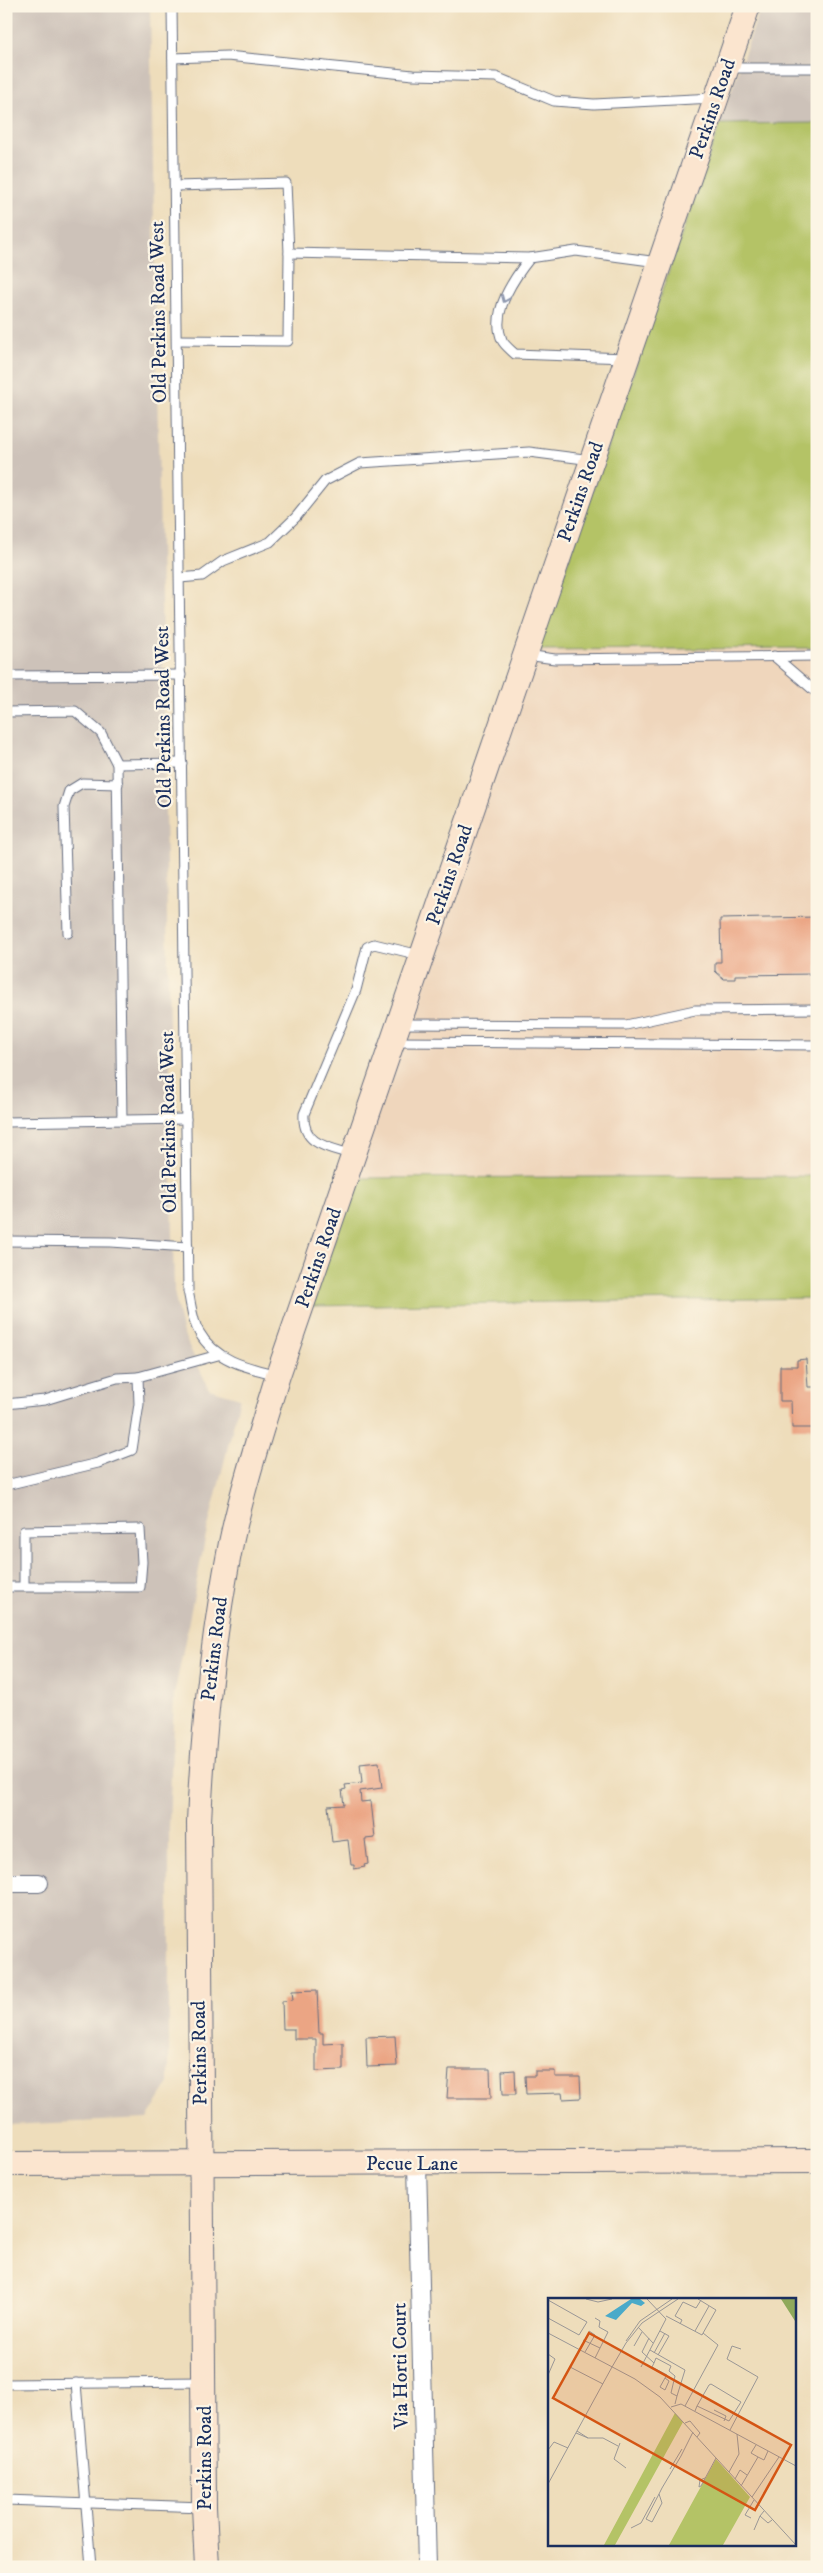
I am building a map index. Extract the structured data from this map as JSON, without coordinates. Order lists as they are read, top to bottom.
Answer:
{
  "streets": {
    "main road": ["Perkins Road", "Pecue Lane"],
    "street": ["Via Horti Court"],
    "lane": ["Old Perkins Road West"]
  },
  "crossings": [
    ["Perkins Road", "Old Perkins Road West"],
    ["Perkins Road", "Pecue Lane"],
    ["Pecue Lane", "Via Horti Court"]
  ]
}
